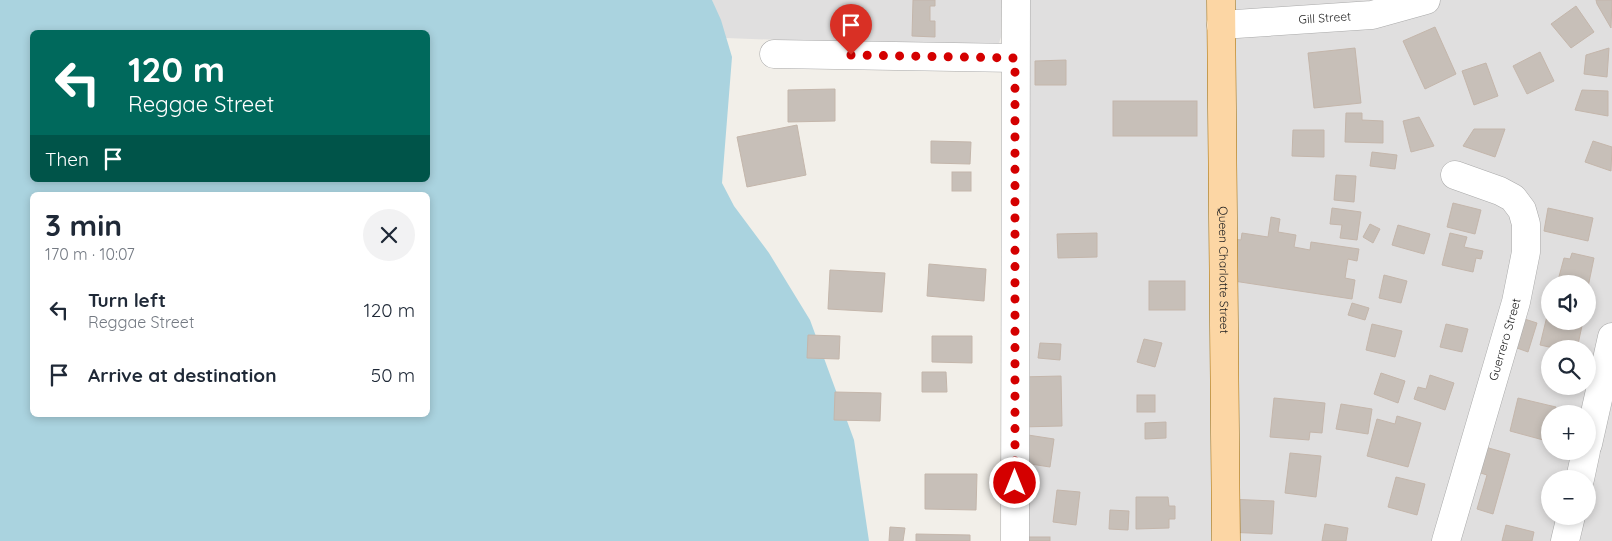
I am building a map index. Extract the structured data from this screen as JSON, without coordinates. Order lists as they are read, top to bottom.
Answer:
{
  "streets": {
    "main road": ["Queen Charlotte Street"],
    "street": ["Gill Street", "Guerrero Street"]
  },
  "crossings": [
    ["Gill Street", "Queen Charlotte Street"]
  ],
  "page": {
    "turn": ["120 m", "Reggae Street"],
    "then": "Then",
    "heading": ["3 min", "170 m · 10:07"],
    "map_buttons": ["+", "−"],
    "list": [
      {
        "name": "Turn left",
        "note": "Reggae Street",
        "value": "120 m"
      },
      {
        "name": "Arrive at destination",
        "value": "50 m"
      }
    ]
  }
}
